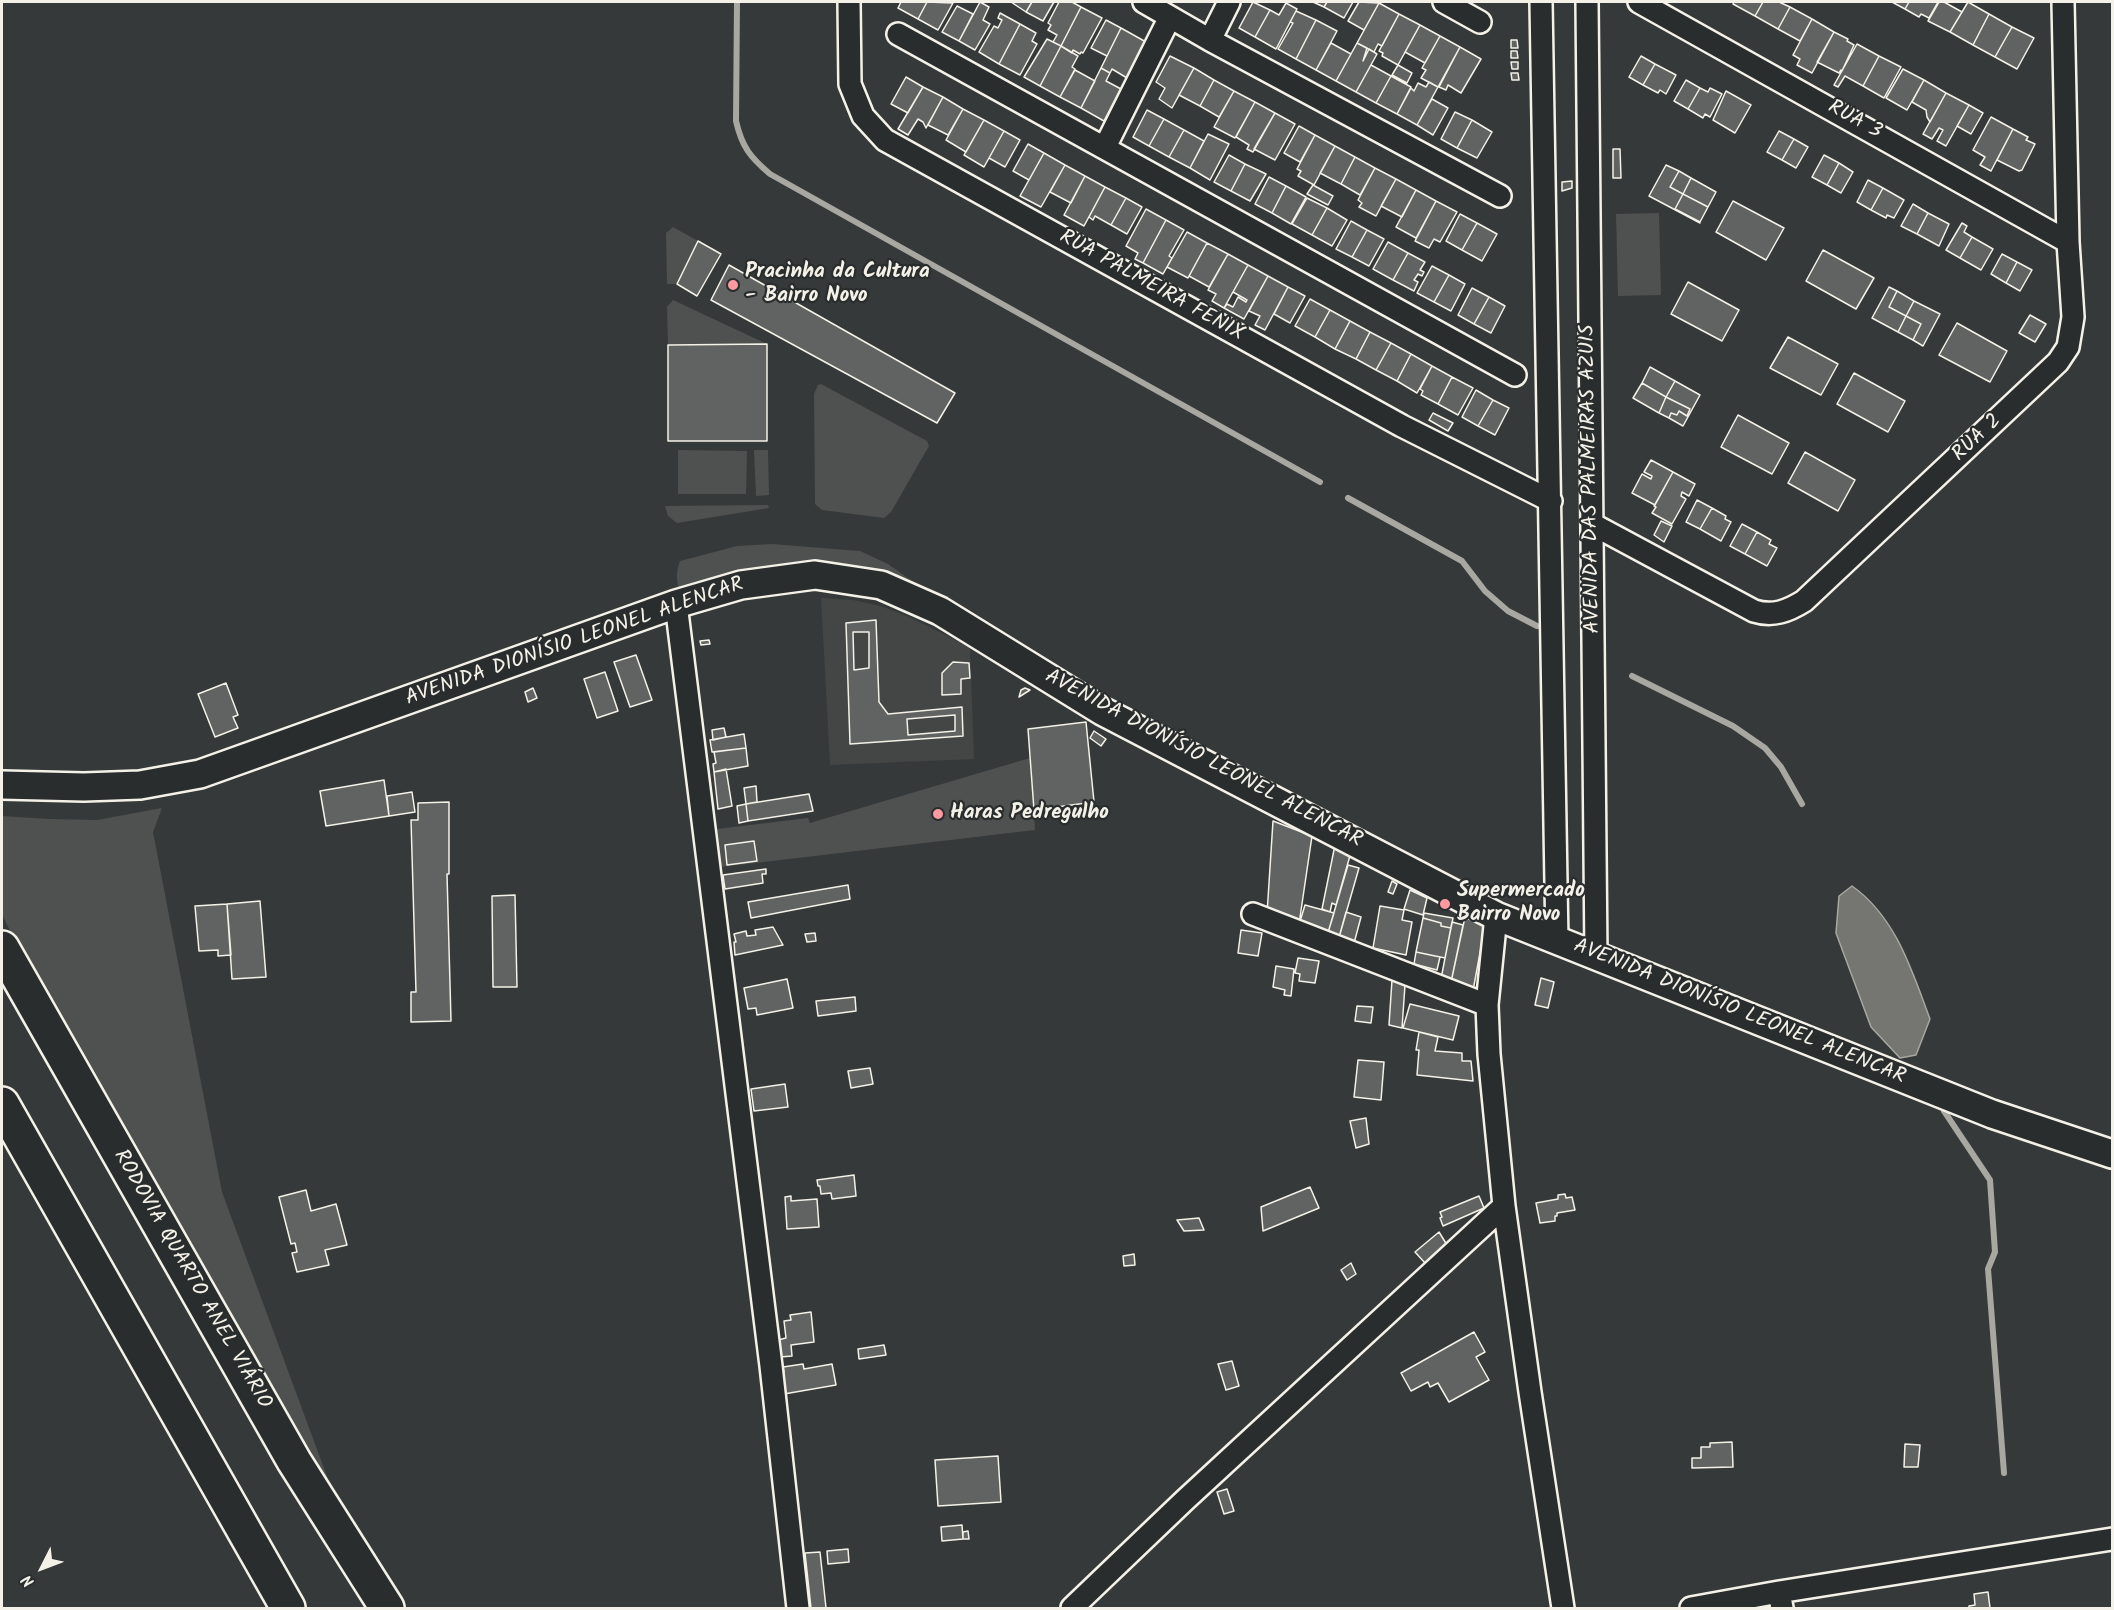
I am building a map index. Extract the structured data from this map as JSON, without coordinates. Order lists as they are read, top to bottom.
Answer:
{
  "streets": {
    "highway": ["RODOVIA QUARTO ANEL VIÁRIO"],
    "street": [
      "RUA 3",
      "RUA PALMEIRA FENIX",
      "RUA 2",
      "AVENIDA DAS PALMEIRAS AZUIS",
      "AVENIDA DIONÍSIO LEONEL ALENCAR"
    ]
  },
  "crossings": [
    ["RUA 3", "RUA 2"],
    ["RUA PALMEIRA FENIX", "AVENIDA DAS PALMEIRAS AZUIS"],
    ["RUA 2", "AVENIDA DAS PALMEIRAS AZUIS"],
    ["AVENIDA DAS PALMEIRAS AZUIS", "AVENIDA DIONÍSIO LEONEL ALENCAR"]
  ],
  "places": ["Pracinha da Cultura - Bairro Novo", "Haras Pedregulho", "Supermercado Bairro Novo"],
  "north": "bottom left"
}
